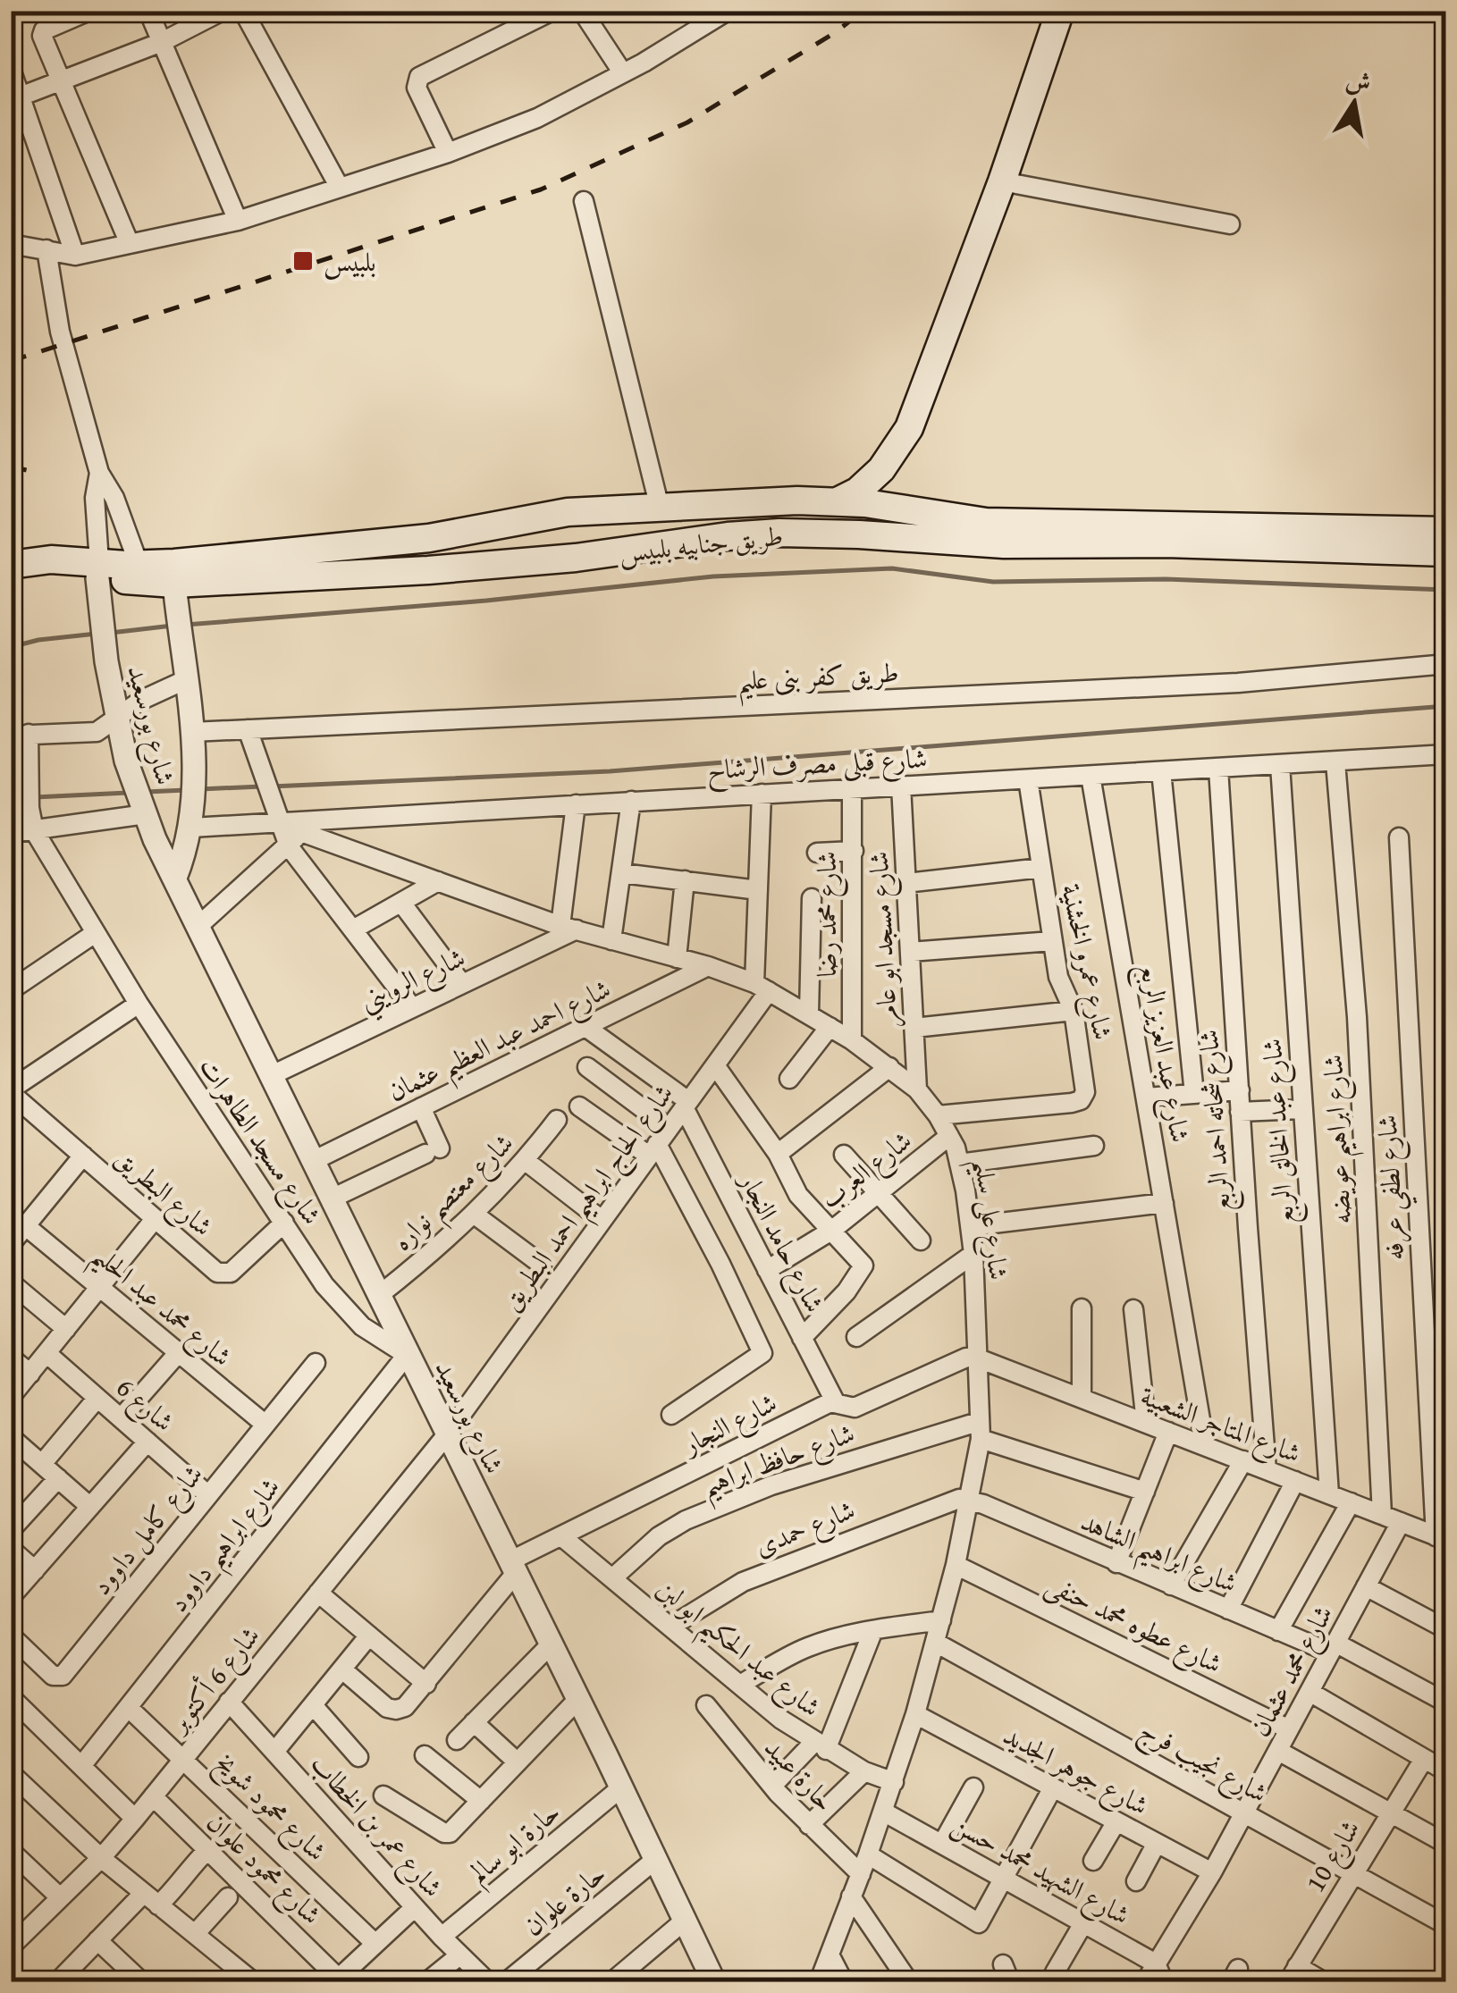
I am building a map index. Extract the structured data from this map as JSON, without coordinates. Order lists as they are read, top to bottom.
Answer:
{
  "streets": {
    "main road": ["طريق جنابيه بلبيس"],
    "street": [
      "طريق كفر بنى عليم",
      "شارع بورسعيد",
      "شارع قبلى مصرف الرشاح",
      "شارع محمد رضا",
      "شارع مسجد ابو عامر",
      "شارع عمرو الخشنية",
      "شارع الرويني",
      "شارع احمد عبد العظيم عثمان",
      "شارع عبد العزيز الربع",
      "شارع شحاته احمد الربع",
      "شارع عبد الخالق الربع",
      "شارع ابراهيم عويضه",
      "شارع مسجد الطاهرات",
      "شارع العرب",
      "شارع لطفي عرفه",
      "شارع البطريق",
      "شارع معتصم نواره",
      "شارع الحاج ابراهيم احمد البطريق",
      "شارع على سليم",
      "شارع حامد النجار",
      "شارع محمد عبد الحليم",
      "شارع 6",
      "شارع النجار",
      "شارع المتاجر الشعبية",
      "شارع حافظ ابراهيم",
      "شارع حمدى",
      "شارع كامل داوود",
      "شارع ابراهيم داوود",
      "شارع ابراهيم الشاهد",
      "شارع عطوه محمد حنفى",
      "شارع عبد الحكيم ابو لبن",
      "شارع محمد عثمان",
      "شارع 6 أكتوبر",
      "شارع نجيب فرج",
      "شارع جوهر الجديد",
      "حارة عبيد",
      "شارع محمود شويخ",
      "شارع عمر بن الخطاب",
      "حارة ابو سالم",
      "شارع 10",
      "شارع محمود علوان",
      "شارع الشهيد محمد حسن",
      "حارة علوان"
    ]
  },
  "crossings": [
    ["طريق جنابيه بلبيس", "شارع بورسعيد"],
    ["طريق كفر بنى عليم", "شارع بورسعيد"],
    ["شارع بورسعيد", "شارع قبلى مصرف الرشاح"],
    ["شارع بورسعيد", "شارع الرويني"],
    ["شارع بورسعيد", "شارع احمد عبد العظيم عثمان"],
    ["شارع بورسعيد", "شارع مسجد الطاهرات"],
    ["شارع بورسعيد", "شارع معتصم نواره"],
    ["شارع بورسعيد", "شارع الحاج ابراهيم احمد البطريق"],
    ["شارع بورسعيد", "شارع النجار"],
    ["شارع بورسعيد", "شارع ابراهيم داوود"],
    ["شارع بورسعيد", "شارع 6 أكتوبر"],
    ["شارع بورسعيد", "حارة ابو سالم"],
    ["شارع بورسعيد", "حارة علوان"],
    ["شارع قبلى مصرف الرشاح", "شارع محمد رضا"],
    ["شارع قبلى مصرف الرشاح", "شارع مسجد ابو عامر"],
    ["شارع قبلى مصرف الرشاح", "شارع عمرو الخشنية"],
    ["شارع قبلى مصرف الرشاح", "شارع عبد العزيز الربع"],
    ["شارع قبلى مصرف الرشاح", "شارع شحاته احمد الربع"],
    ["شارع قبلى مصرف الرشاح", "شارع عبد الخالق الربع"],
    ["شارع قبلى مصرف الرشاح", "شارع ابراهيم عويضه"],
    ["شارع قبلى مصرف الرشاح", "شارع على سليم"],
    ["شارع محمد رضا", "شارع على سليم"],
    ["شارع مسجد ابو عامر", "شارع على سليم"],
    ["شارع عمرو الخشنية", "شارع على سليم"],
    ["شارع الرويني", "شارع على سليم"],
    ["شارع احمد عبد العظيم عثمان", "شارع على سليم"],
    ["شارع عبد العزيز الربع", "شارع المتاجر الشعبية"],
    ["شارع شحاته احمد الربع", "شارع المتاجر الشعبية"],
    ["شارع عبد الخالق الربع", "شارع المتاجر الشعبية"],
    ["شارع ابراهيم عويضه", "شارع المتاجر الشعبية"],
    ["شارع مسجد الطاهرات", "شارع البطريق"],
    ["شارع مسجد الطاهرات", "شارع ابراهيم داوود"],
    ["شارع العرب", "شارع على سليم"],
    ["شارع العرب", "شارع حامد النجار"],
    ["شارع لطفي عرفه", "شارع المتاجر الشعبية"],
    ["شارع الحاج ابراهيم احمد البطريق", "شارع على سليم"],
    ["شارع الحاج ابراهيم احمد البطريق", "شارع حامد النجار"],
    ["شارع الحاج ابراهيم احمد البطريق", "شارع 6 أكتوبر"],
    ["شارع على سليم", "شارع النجار"],
    ["شارع على سليم", "شارع المتاجر الشعبية"],
    ["شارع على سليم", "شارع حافظ ابراهيم"],
    ["شارع على سليم", "شارع حمدى"],
    ["شارع على سليم", "شارع ابراهيم الشاهد"],
    ["شارع على سليم", "شارع عطوه محمد حنفى"],
    ["شارع على سليم", "شارع عبد الحكيم ابو لبن"],
    ["شارع على سليم", "شارع نجيب فرج"],
    ["شارع على سليم", "شارع جوهر الجديد"],
    ["شارع على سليم", "حارة عبيد"],
    ["شارع على سليم", "شارع الشهيد محمد حسن"],
    ["شارع حامد النجار", "شارع النجار"],
    ["شارع محمد عبد الحليم", "شارع كامل داوود"],
    ["شارع 6", "شارع كامل داوود"],
    ["شارع النجار", "شارع المتاجر الشعبية"],
    ["شارع النجار", "شارع عبد الحكيم ابو لبن"],
    ["شارع المتاجر الشعبية", "شارع محمد عثمان"],
    ["شارع حافظ ابراهيم", "شارع عبد الحكيم ابو لبن"],
    ["شارع حمدى", "شارع ابراهيم الشاهد"],
    ["شارع حمدى", "شارع عبد الحكيم ابو لبن"],
    ["شارع ابراهيم داوود", "شارع محمود شويخ"],
    ["شارع ابراهيم الشاهد", "شارع محمد عثمان"],
    ["شارع عطوه محمد حنفى", "شارع محمد عثمان"],
    ["شارع محمد عثمان", "شارع نجيب فرج"],
    ["شارع محمد عثمان", "شارع جوهر الجديد"],
    ["شارع محمد عثمان", "شارع الشهيد محمد حسن"],
    ["شارع 6 أكتوبر", "شارع محمود شويخ"],
    ["شارع 6 أكتوبر", "شارع عمر بن الخطاب"],
    ["شارع 6 أكتوبر", "شارع محمود علوان"],
    ["شارع نجيب فرج", "شارع 10"],
    ["شارع عمر بن الخطاب", "حارة ابو سالم"]
  ],
  "places": {
    "transit": ["بلبيس"]
  },
  "north": "top"
}
